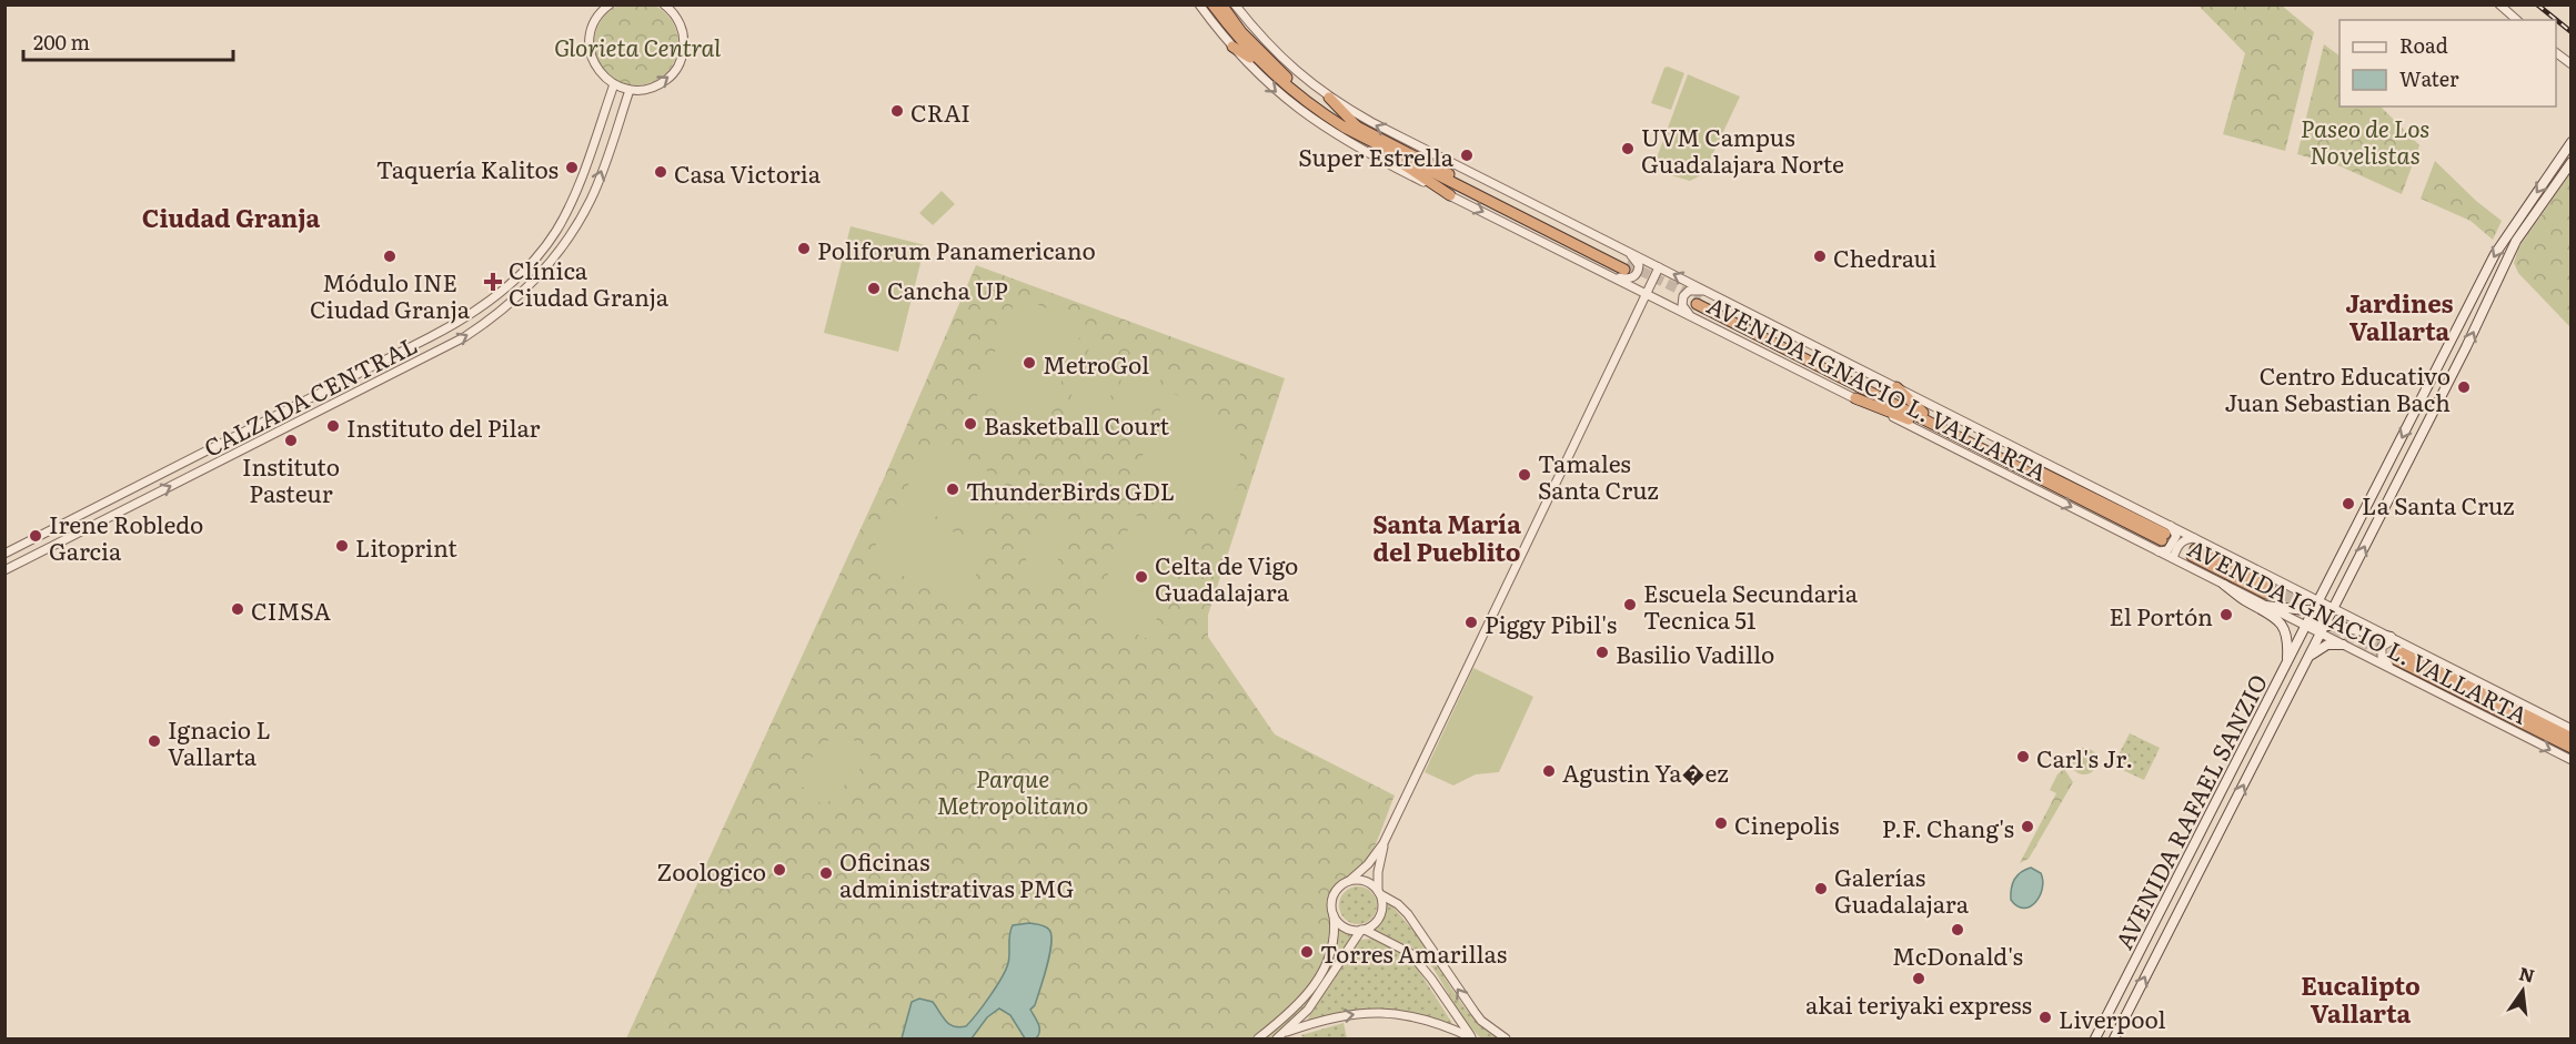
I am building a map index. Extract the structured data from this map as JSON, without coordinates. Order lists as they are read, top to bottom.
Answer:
{
  "streets": {
    "highway": ["AVENIDA IGNACIO L. VALLARTA"],
    "main road": ["AVENIDA RAFAEL SANZIO"],
    "street": ["CALZADA CENTRAL"]
  },
  "crossings": [
    ["AVENIDA IGNACIO L. VALLARTA", "AVENIDA RAFAEL SANZIO"]
  ],
  "districts": [
    "Ciudad Granja",
    "Jardines Vallarta",
    "Santa María del Pueblito",
    "Eucalipto Vallarta"
  ],
  "parks": ["Glorieta Central", "Paseo de Los Novelistas", "Parque Metropolitano"],
  "places": {
    "other": [
      "CRAI",
      "UVM Campus Guadalajara Norte",
      "Super Estrella",
      "Taquería Kalitos",
      "Casa Victoria",
      "Poliforum Panamericano",
      "Módulo INE Ciudad Granja",
      "Chedraui",
      "Cancha UP",
      "MetroGol",
      "Centro Educativo Juan Sebastian Bach",
      "Basketball Court",
      "Instituto del Pilar",
      "Instituto Pasteur",
      "Tamales Santa Cruz",
      "ThunderBirds GDL",
      "La Santa Cruz",
      "Irene Robledo Garcia",
      "Litoprint",
      "Celta de Vigo Guadalajara",
      "Escuela Secundaria Tecnica 51",
      "CIMSA",
      "El Portón",
      "Piggy Pibil's",
      "Basilio Vadillo",
      "Ignacio L Vallarta",
      "Carl's Jr.",
      "Agustin Ya�ez",
      "Cinepolis",
      "P.F. Chang's",
      "Zoologico",
      "Oficinas administrativas PMG",
      "Galerías Guadalajara",
      "McDonald's",
      "Torres Amarillas",
      "akai teriyaki express",
      "Liverpool"
    ],
    "health": ["Clínica Ciudad Granja"]
  },
  "legend": ["Road", "Water"],
  "scale_bar": "200 m",
  "north": "top"
}
